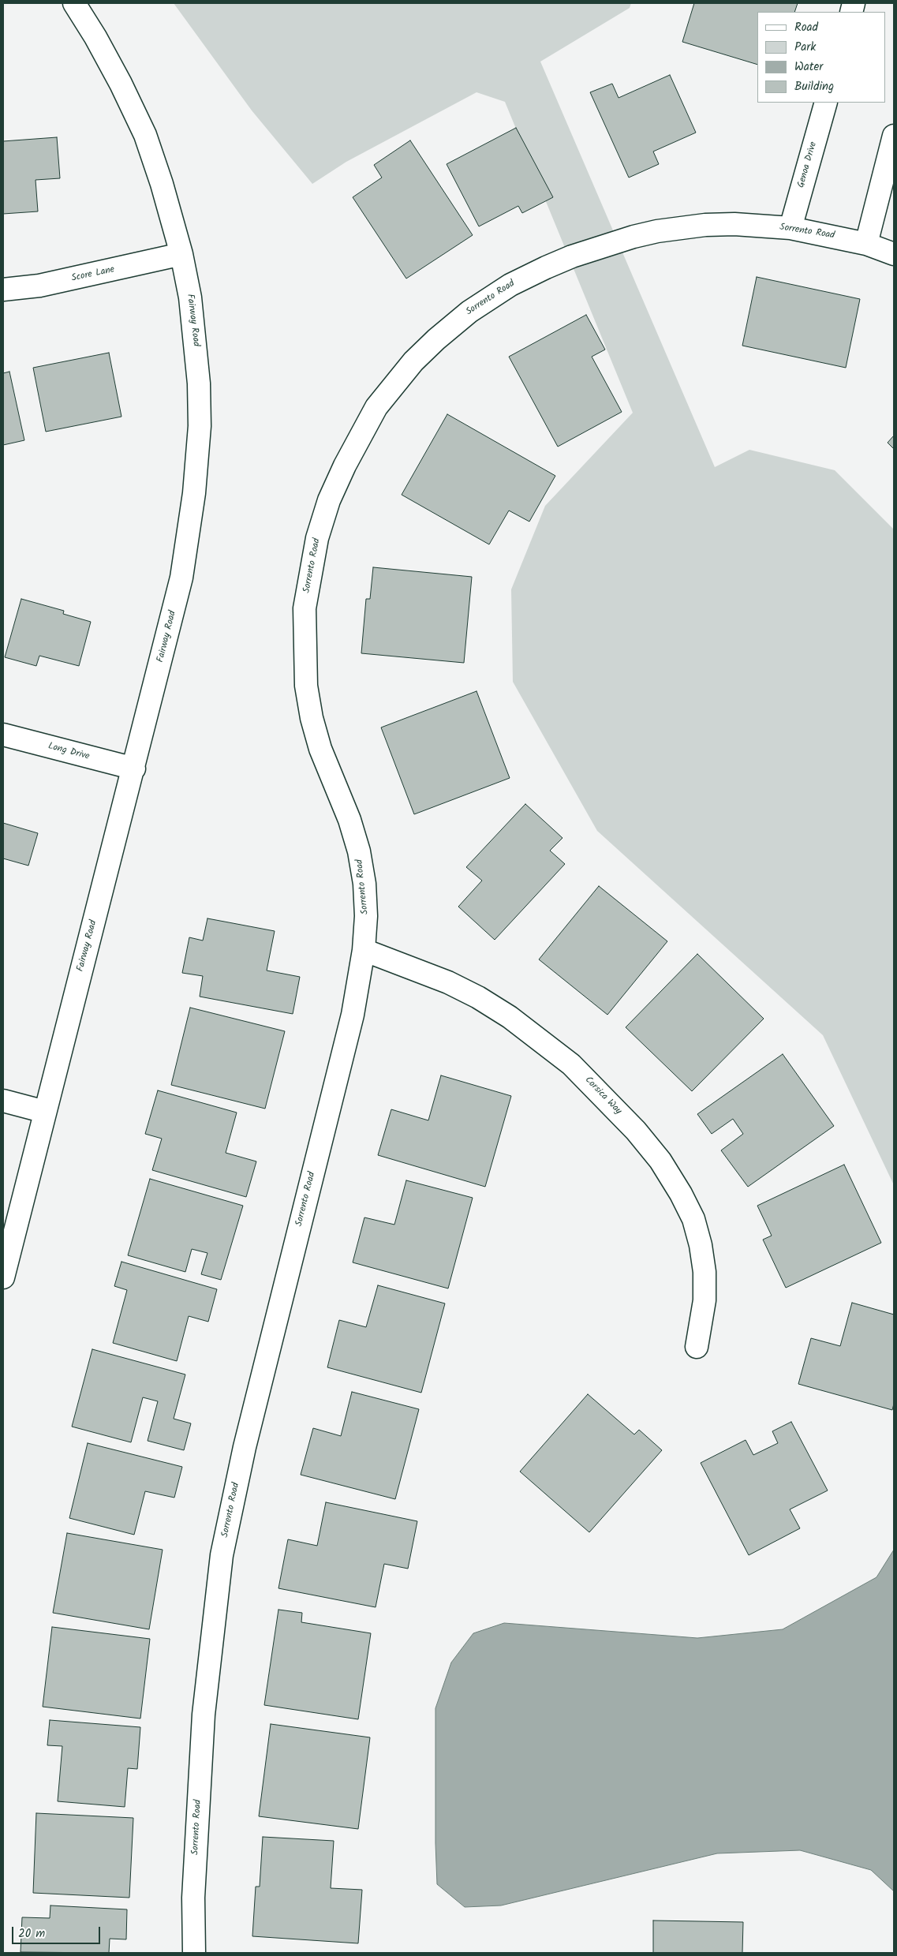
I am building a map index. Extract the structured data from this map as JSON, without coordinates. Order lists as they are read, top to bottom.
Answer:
{
  "streets": {
    "street": [
      "Genoa Drive",
      "Sorrento Road",
      "Score Lane",
      "Fairway Road",
      "Long Drive",
      "Corsica Way"
    ]
  },
  "crossings": [
    ["Genoa Drive", "Sorrento Road"],
    ["Sorrento Road", "Corsica Way"],
    ["Score Lane", "Fairway Road"],
    ["Fairway Road", "Long Drive"]
  ],
  "legend": [
    "Road",
    "Park",
    "Water",
    "Building"
  ],
  "scale_bar": "20 m"
}
